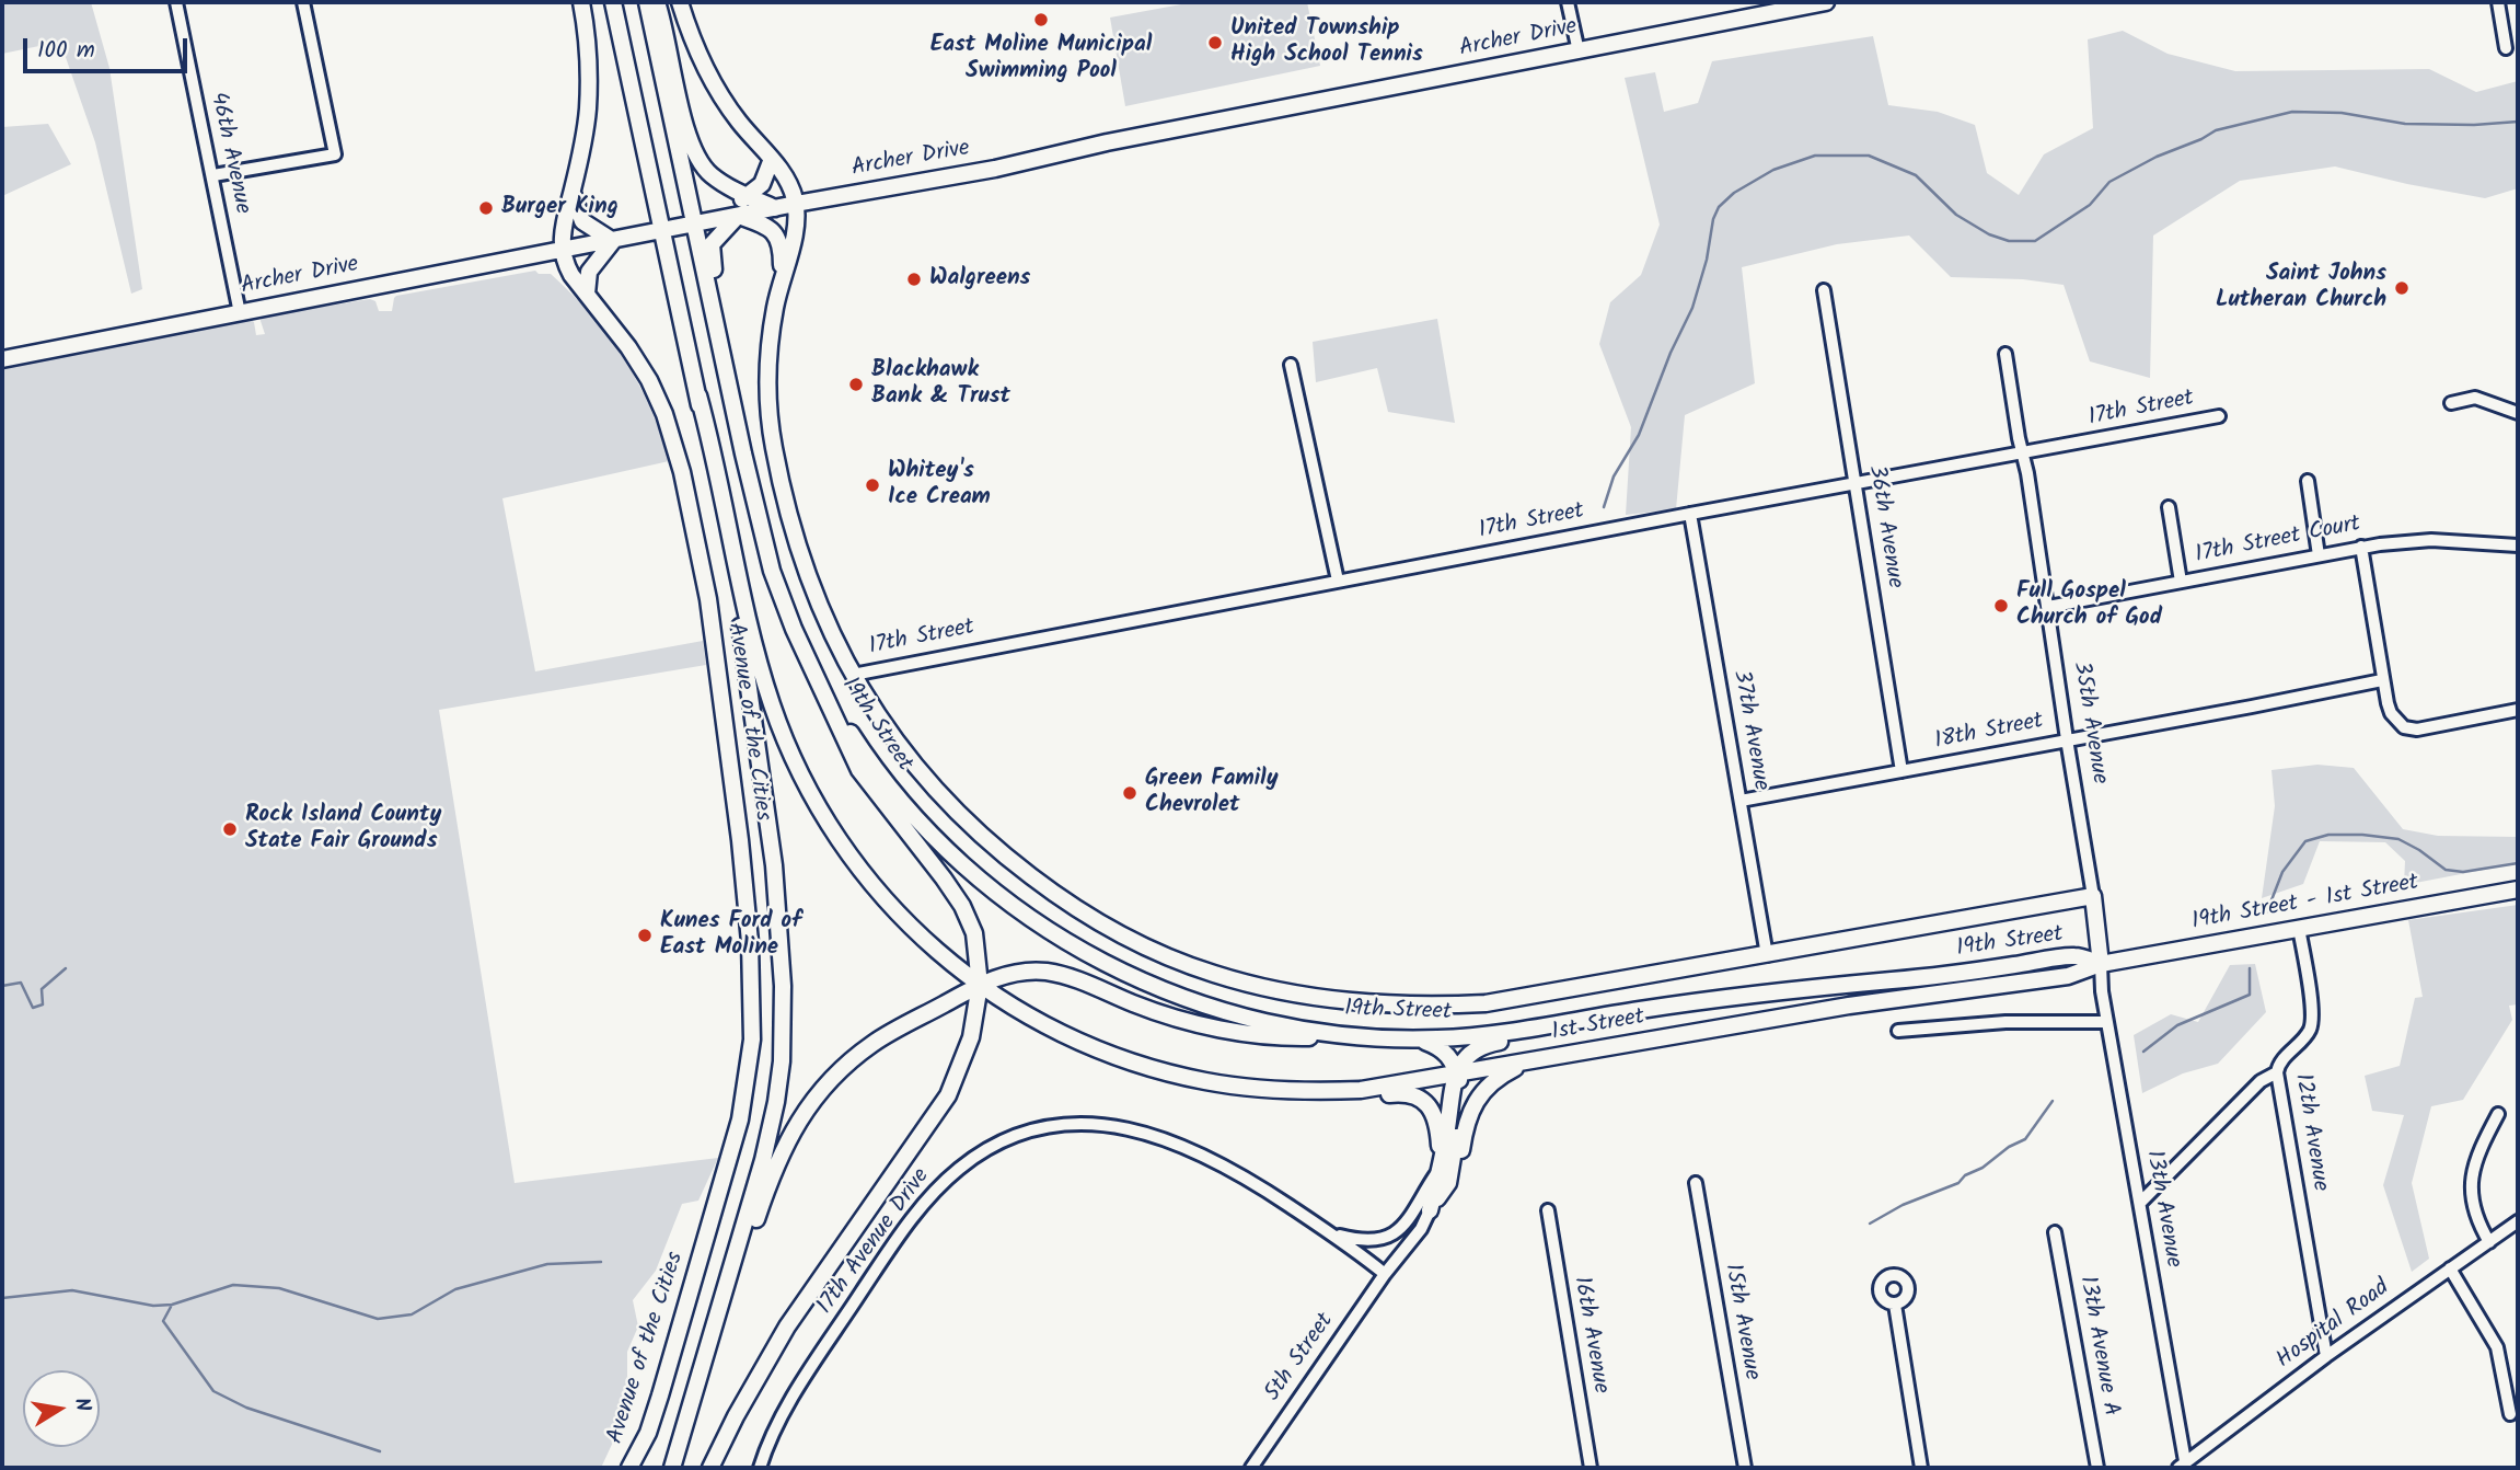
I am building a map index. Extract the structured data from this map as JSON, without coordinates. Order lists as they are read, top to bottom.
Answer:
{
  "streets": {
    "main road": [
      "Archer Drive",
      "Avenue of the Cities",
      "35th Avenue",
      "19th Street",
      "19th Street - 1st Street",
      "1st Street"
    ],
    "street": [
      "46th Avenue",
      "17th Street",
      "36th Avenue",
      "17th Street Court",
      "37th Avenue",
      "18th Street",
      "12th Avenue",
      "13th Avenue",
      "17th Avenue Drive",
      "15th Avenue",
      "Hospital Road",
      "16th Avenue",
      "13th Avenue A",
      "5th Street"
    ]
  },
  "crossings": [
    ["Archer Drive", "46th Avenue"],
    ["Archer Drive", "Avenue of the Cities"],
    ["17th Street", "36th Avenue"],
    ["17th Street", "35th Avenue"],
    ["17th Street", "19th Street"],
    ["17th Street", "37th Avenue"],
    ["36th Avenue", "18th Street"],
    ["17th Street Court", "35th Avenue"],
    ["Avenue of the Cities", "19th Street"],
    ["Avenue of the Cities", "1st Street"],
    ["35th Avenue", "19th Street"],
    ["35th Avenue", "18th Street"],
    ["35th Avenue", "19th Street - 1st Street"],
    ["35th Avenue", "1st Street"],
    ["35th Avenue", "13th Avenue"],
    ["19th Street", "37th Avenue"],
    ["19th Street", "19th Street - 1st Street"],
    ["19th Street", "1st Street"],
    ["19th Street", "13th Avenue"],
    ["37th Avenue", "18th Street"],
    ["19th Street - 1st Street", "1st Street"],
    ["19th Street - 1st Street", "12th Avenue"],
    ["19th Street - 1st Street", "13th Avenue"],
    ["1st Street", "13th Avenue"],
    ["12th Avenue", "Hospital Road"],
    ["13th Avenue", "Hospital Road"],
    ["17th Avenue Drive", "5th Street"]
  ],
  "places": [
    "East Moline Municipal Swimming Pool",
    "United Township High School Tennis",
    "Burger King",
    "Walgreens",
    "Saint Johns Lutheran Church",
    "Blackhawk Bank & Trust",
    "Whitey's Ice Cream",
    "Full Gospel Church of God",
    "Green Family Chevrolet",
    "Rock Island County State Fair Grounds",
    "Kunes Ford of East Moline"
  ],
  "scale_bar": "100 m",
  "north": "right"
}
